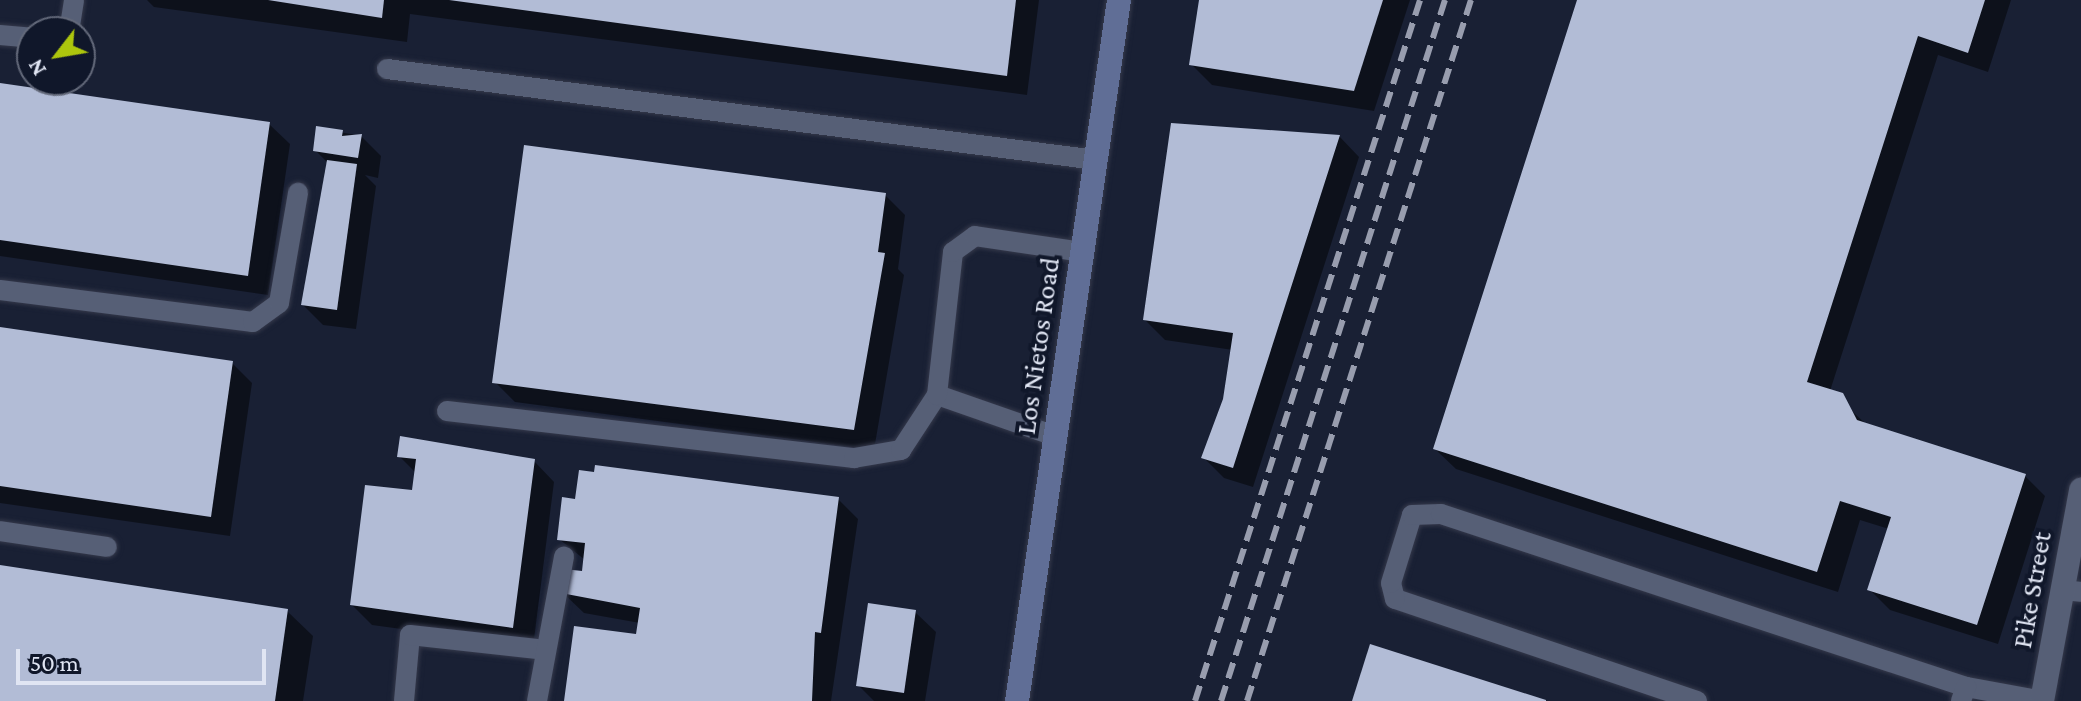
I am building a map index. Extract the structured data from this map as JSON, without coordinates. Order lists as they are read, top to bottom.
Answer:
{
  "streets": {
    "main road": ["Los Nietos Road"],
    "street": ["Pike Street"]
  },
  "scale_bar": "50 m",
  "north": "bottom left"
}
